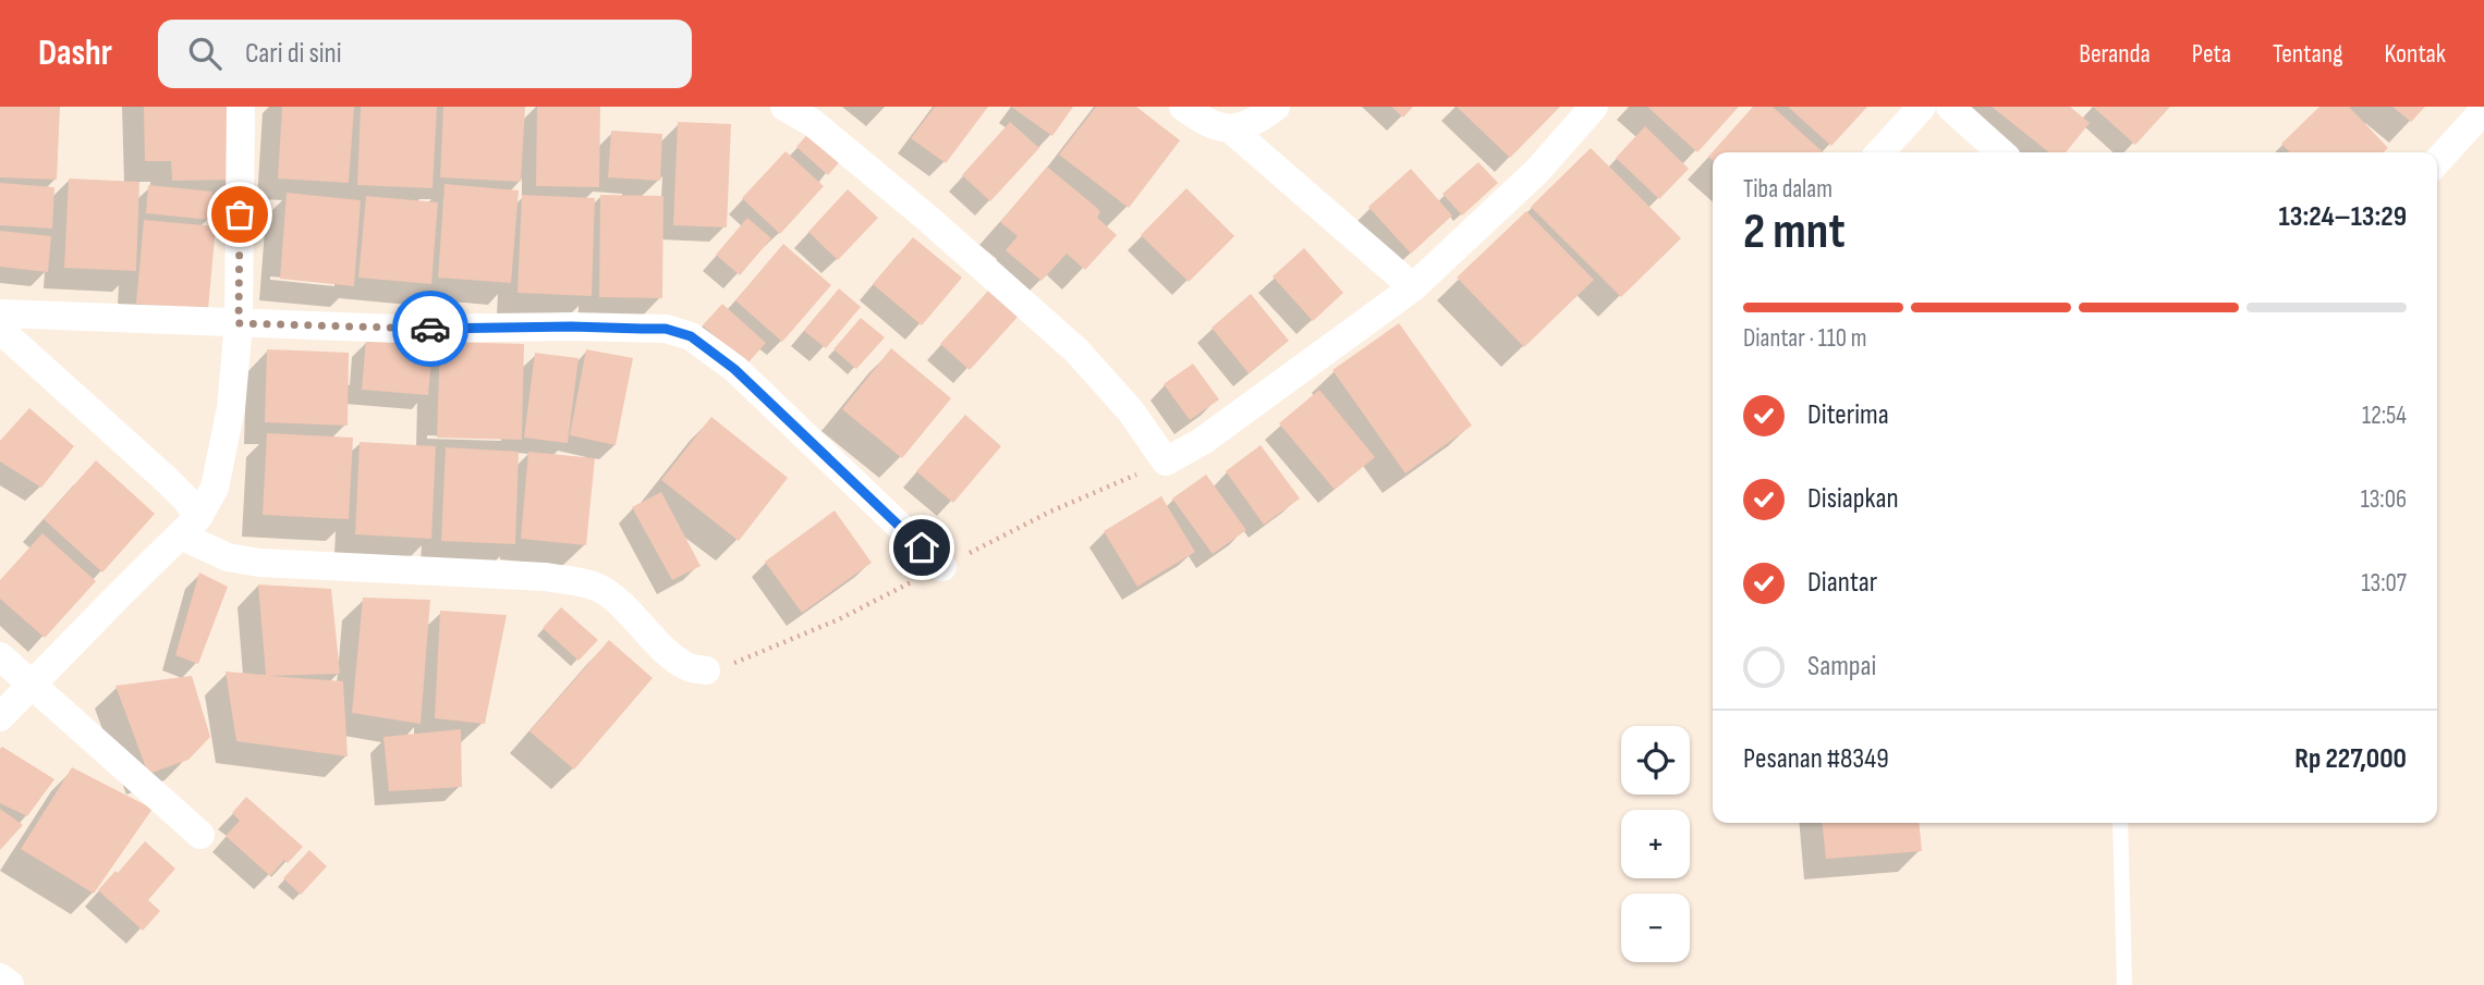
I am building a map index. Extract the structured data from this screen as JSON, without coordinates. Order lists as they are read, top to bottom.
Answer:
{
  "page": {
    "header": "Dashr",
    "search": "Cari di sini",
    "nav": [
      "Beranda",
      "Peta",
      "Tentang",
      "Kontak"
    ],
    "heading": ["2 mnt", "Tiba dalam", "13:24–13:29"],
    "panel": ["Pesanan #8349", "Rp 227,000"],
    "bar": "Diantar · 110 m",
    "list": [
      ["Diterima", "12:54"],
      ["Disiapkan", "13:06"],
      ["Diantar", "13:07"],
      "Sampai"
    ],
    "map_buttons": ["+", "−"]
  }
}
